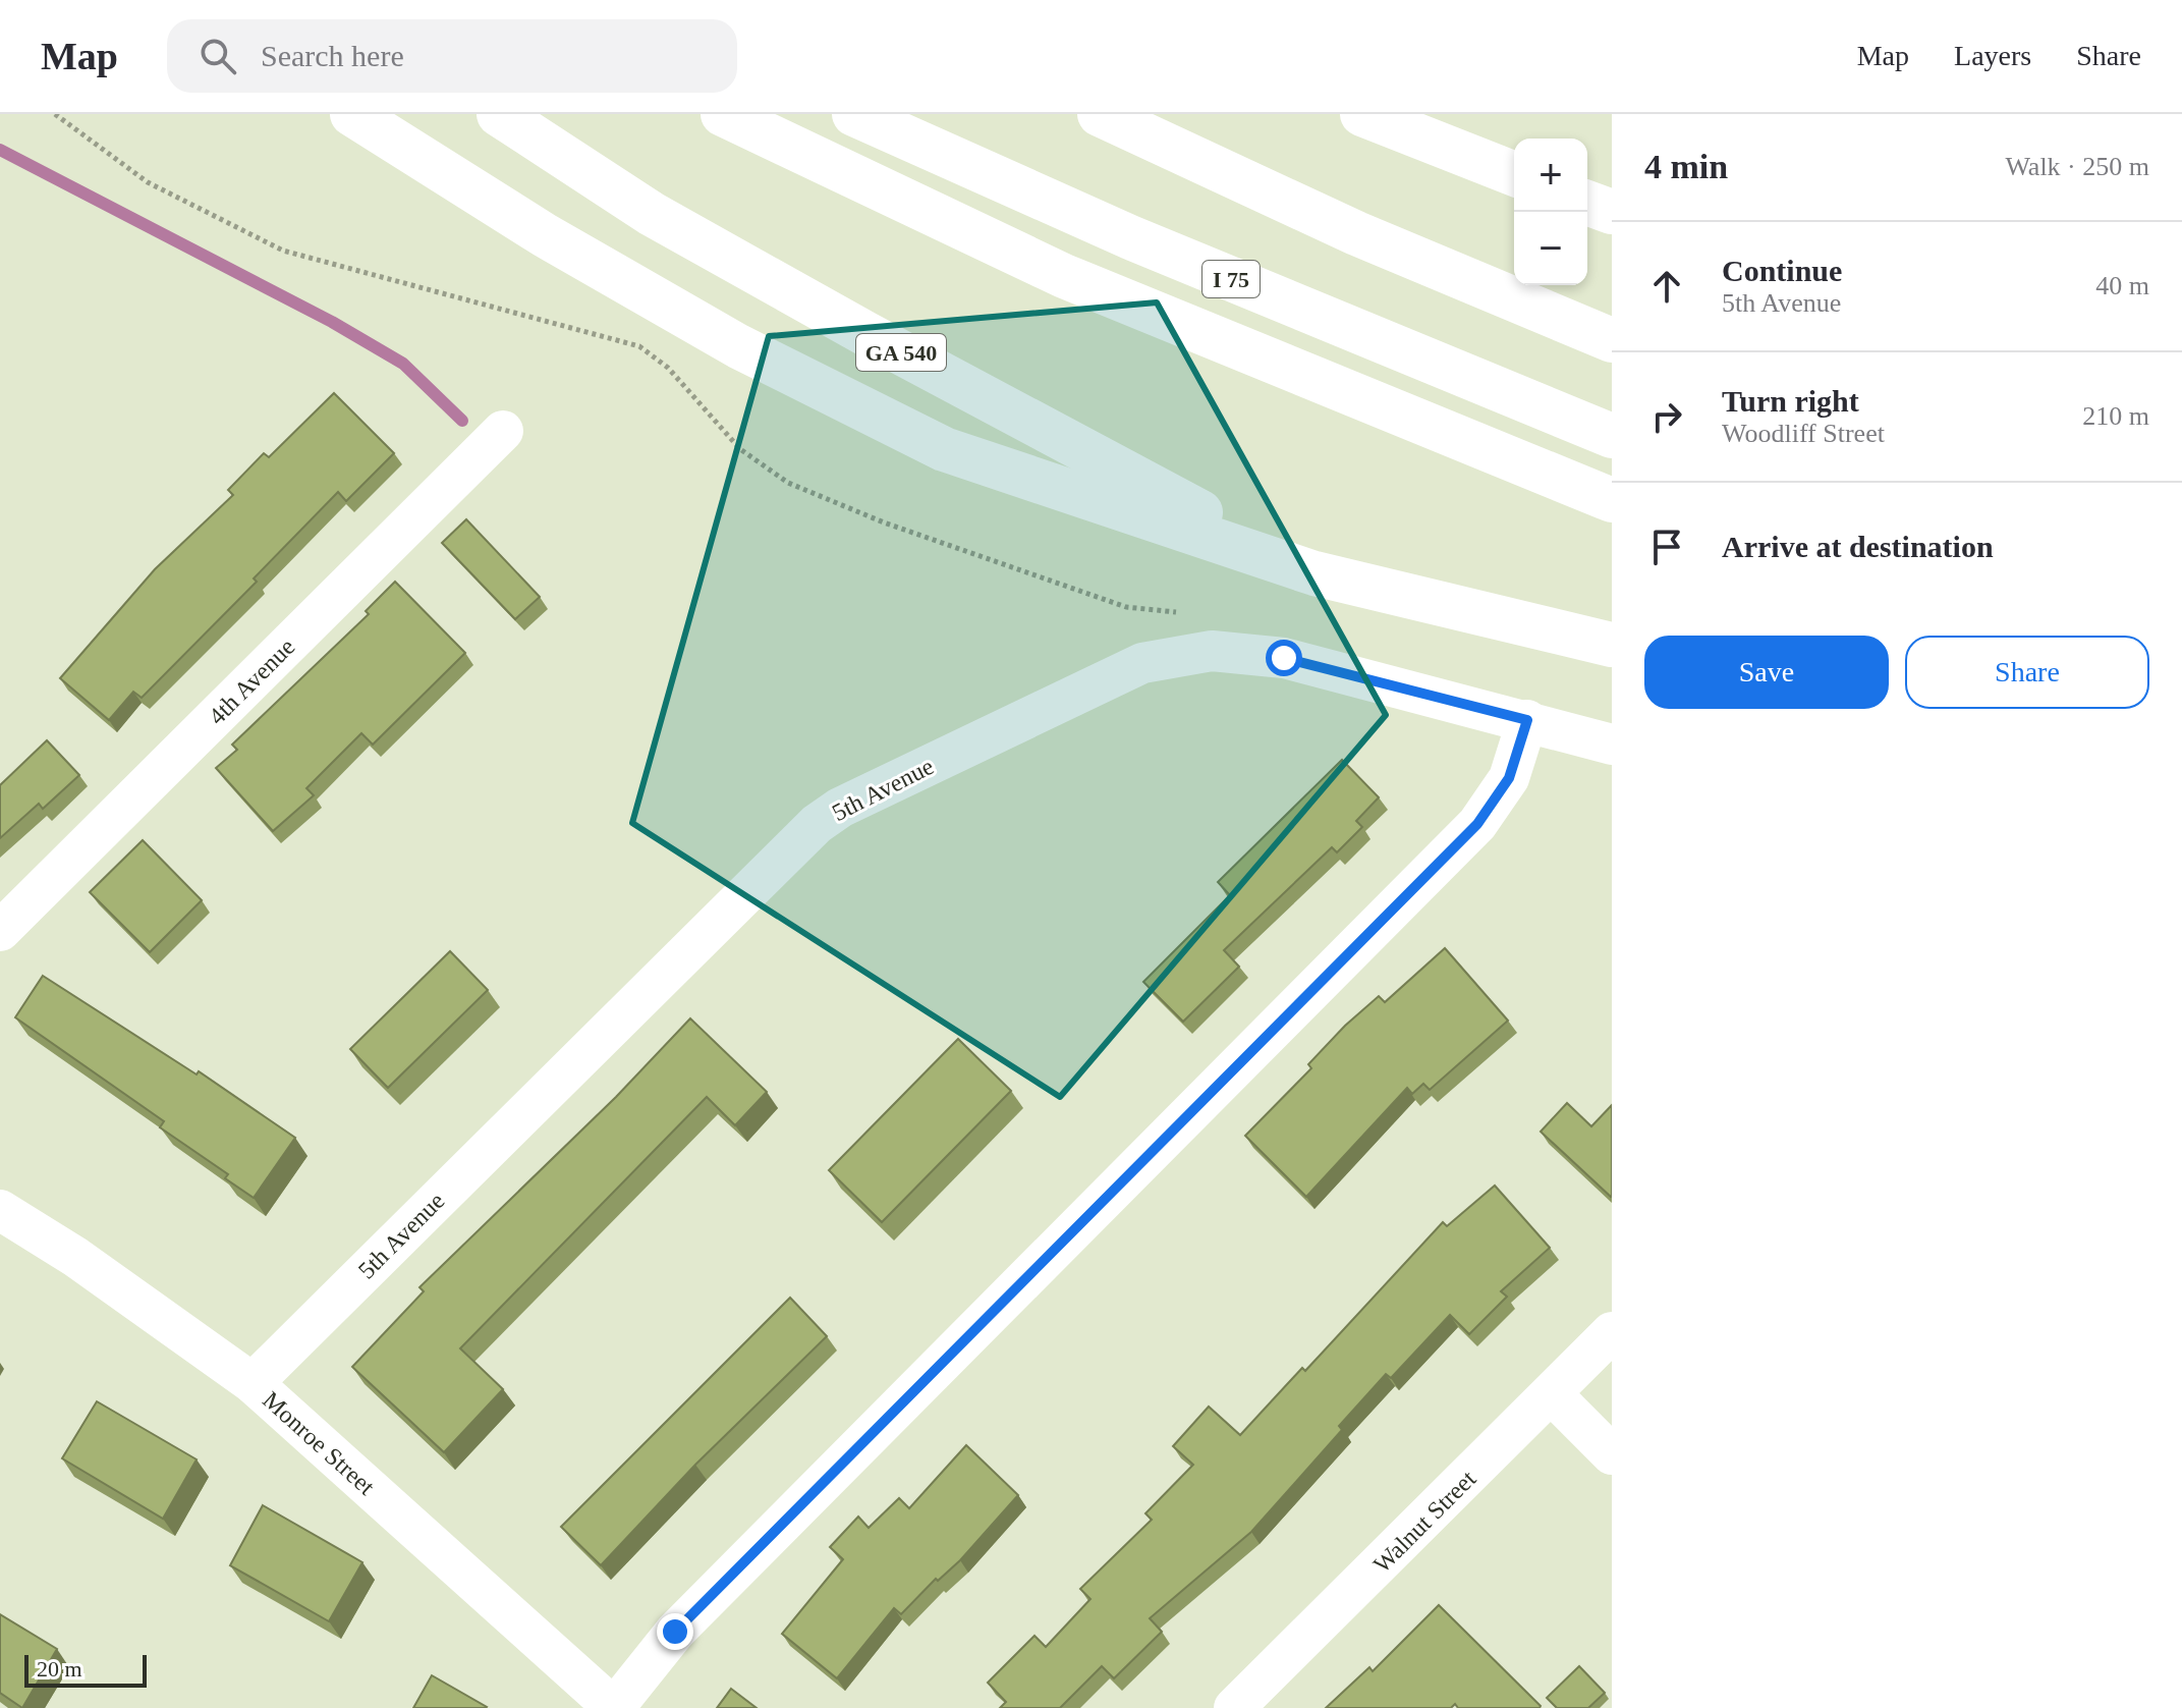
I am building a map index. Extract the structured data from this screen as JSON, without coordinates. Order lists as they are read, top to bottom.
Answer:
{
  "streets": {
    "highway": ["I 75", "GA 540"],
    "street": [
      "4th Avenue",
      "5th Avenue",
      "Monroe Street",
      "Walnut Street"
    ]
  },
  "crossings": [
    ["5th Avenue", "Monroe Street"]
  ],
  "scale_bar": "20 m",
  "page": {
    "header": "Map",
    "search": "Search here",
    "nav": ["Map", "Layers", "Share"],
    "heading": ["4 min", "Walk · 250 m"],
    "map_buttons": ["+", "−"],
    "list": [
      ["Continue", "5th Avenue", "40 m"],
      ["Turn right", "Woodliff Street", "210 m"],
      "Arrive at destination"
    ],
    "buttons": ["Save", "Share"],
    "scale": "20 m"
  }
}
